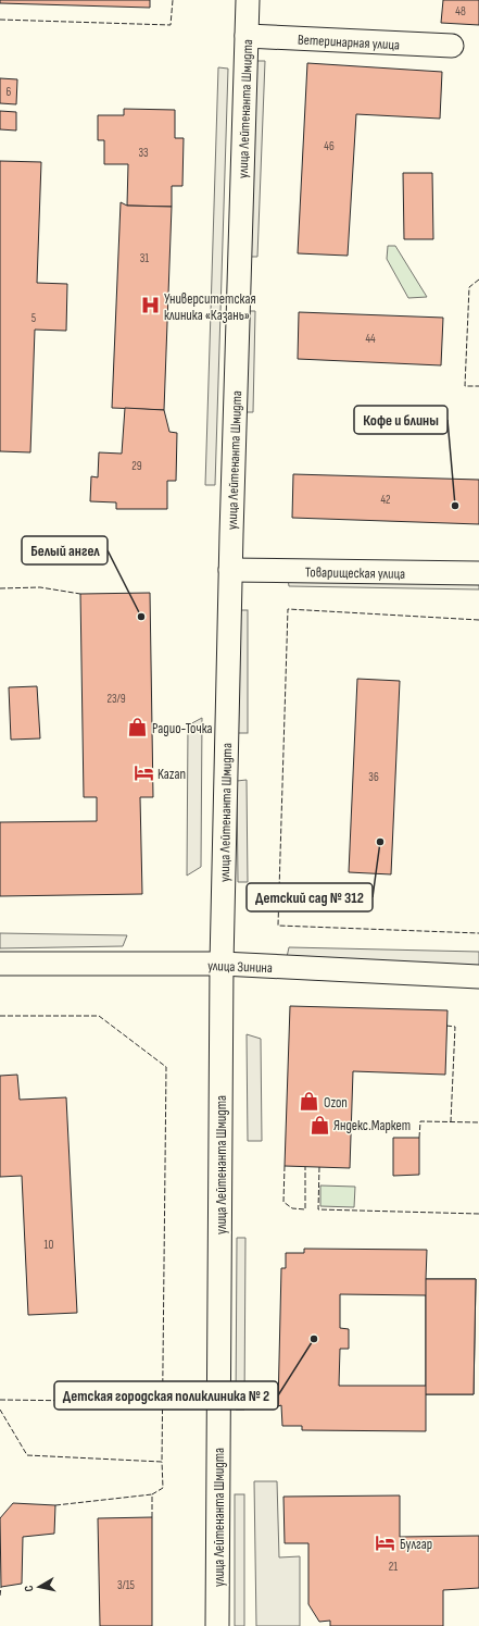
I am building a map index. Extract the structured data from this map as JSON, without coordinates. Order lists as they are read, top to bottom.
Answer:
{
  "streets": {
    "street": [
      "Ветеринарная улица",
      "улица Лейтенанта Шмидта",
      "Товарищеская улица",
      "улица Зинина"
    ]
  },
  "crossings": [
    ["Ветеринарная улица", "улица Лейтенанта Шмидта"],
    ["улица Лейтенанта Шмидта", "Товарищеская улица"],
    ["улица Лейтенанта Шмидта", "улица Зинина"]
  ],
  "places": {
    "hospital": ["Университетская клиника «Казань»"],
    "other": [
      "Кофе и блины",
      "Белый ангел",
      "Детский сад № 312",
      "Детская городская поликлиника № 2"
    ],
    "shop": ["Радио-Точка", "Ozon", "Яндекс.Маркет"],
    "hotel": ["Kazan", "Булгар"]
  },
  "house_numbers": [
    "48",
    "6",
    "46",
    "33",
    "31",
    "5",
    "44",
    "29",
    "42",
    "23/9",
    "36",
    "10",
    "21",
    "3/15"
  ],
  "north": "left"
}
